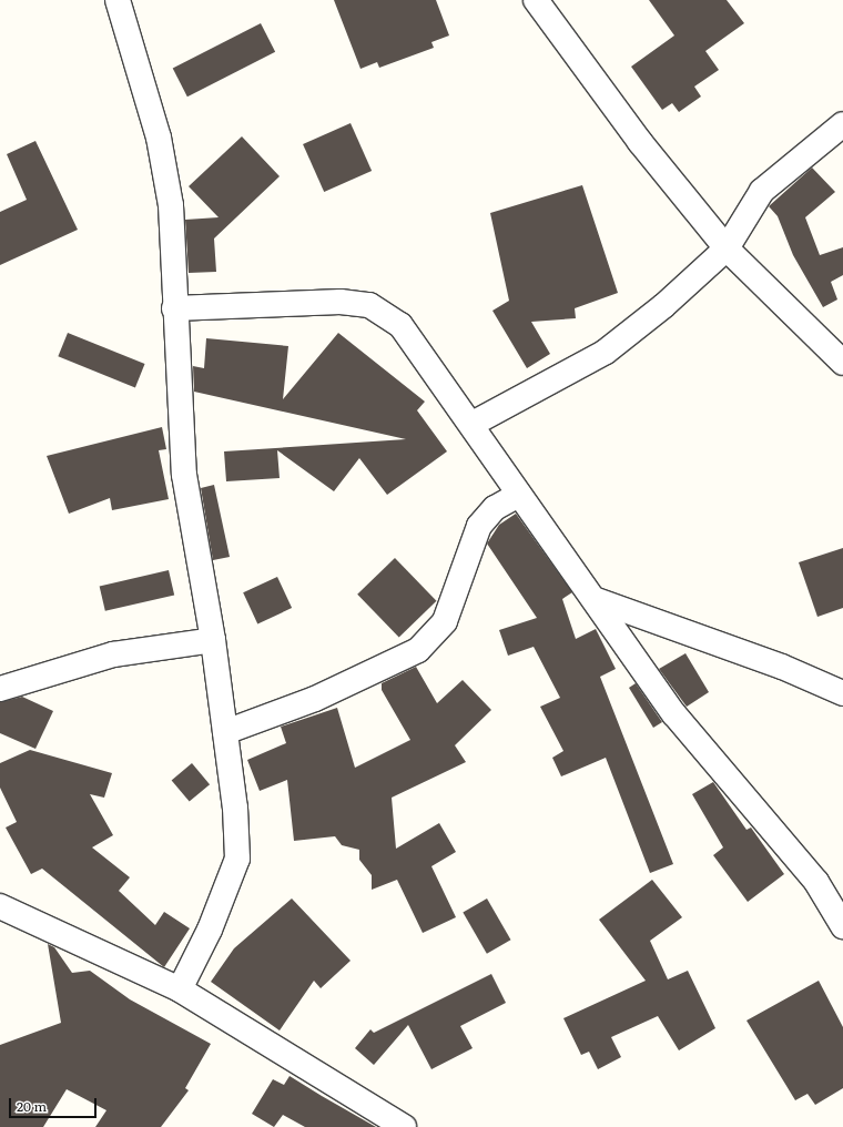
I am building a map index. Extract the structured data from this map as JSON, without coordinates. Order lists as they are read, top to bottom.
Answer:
{
  "scale_bar": "20 m"
}
